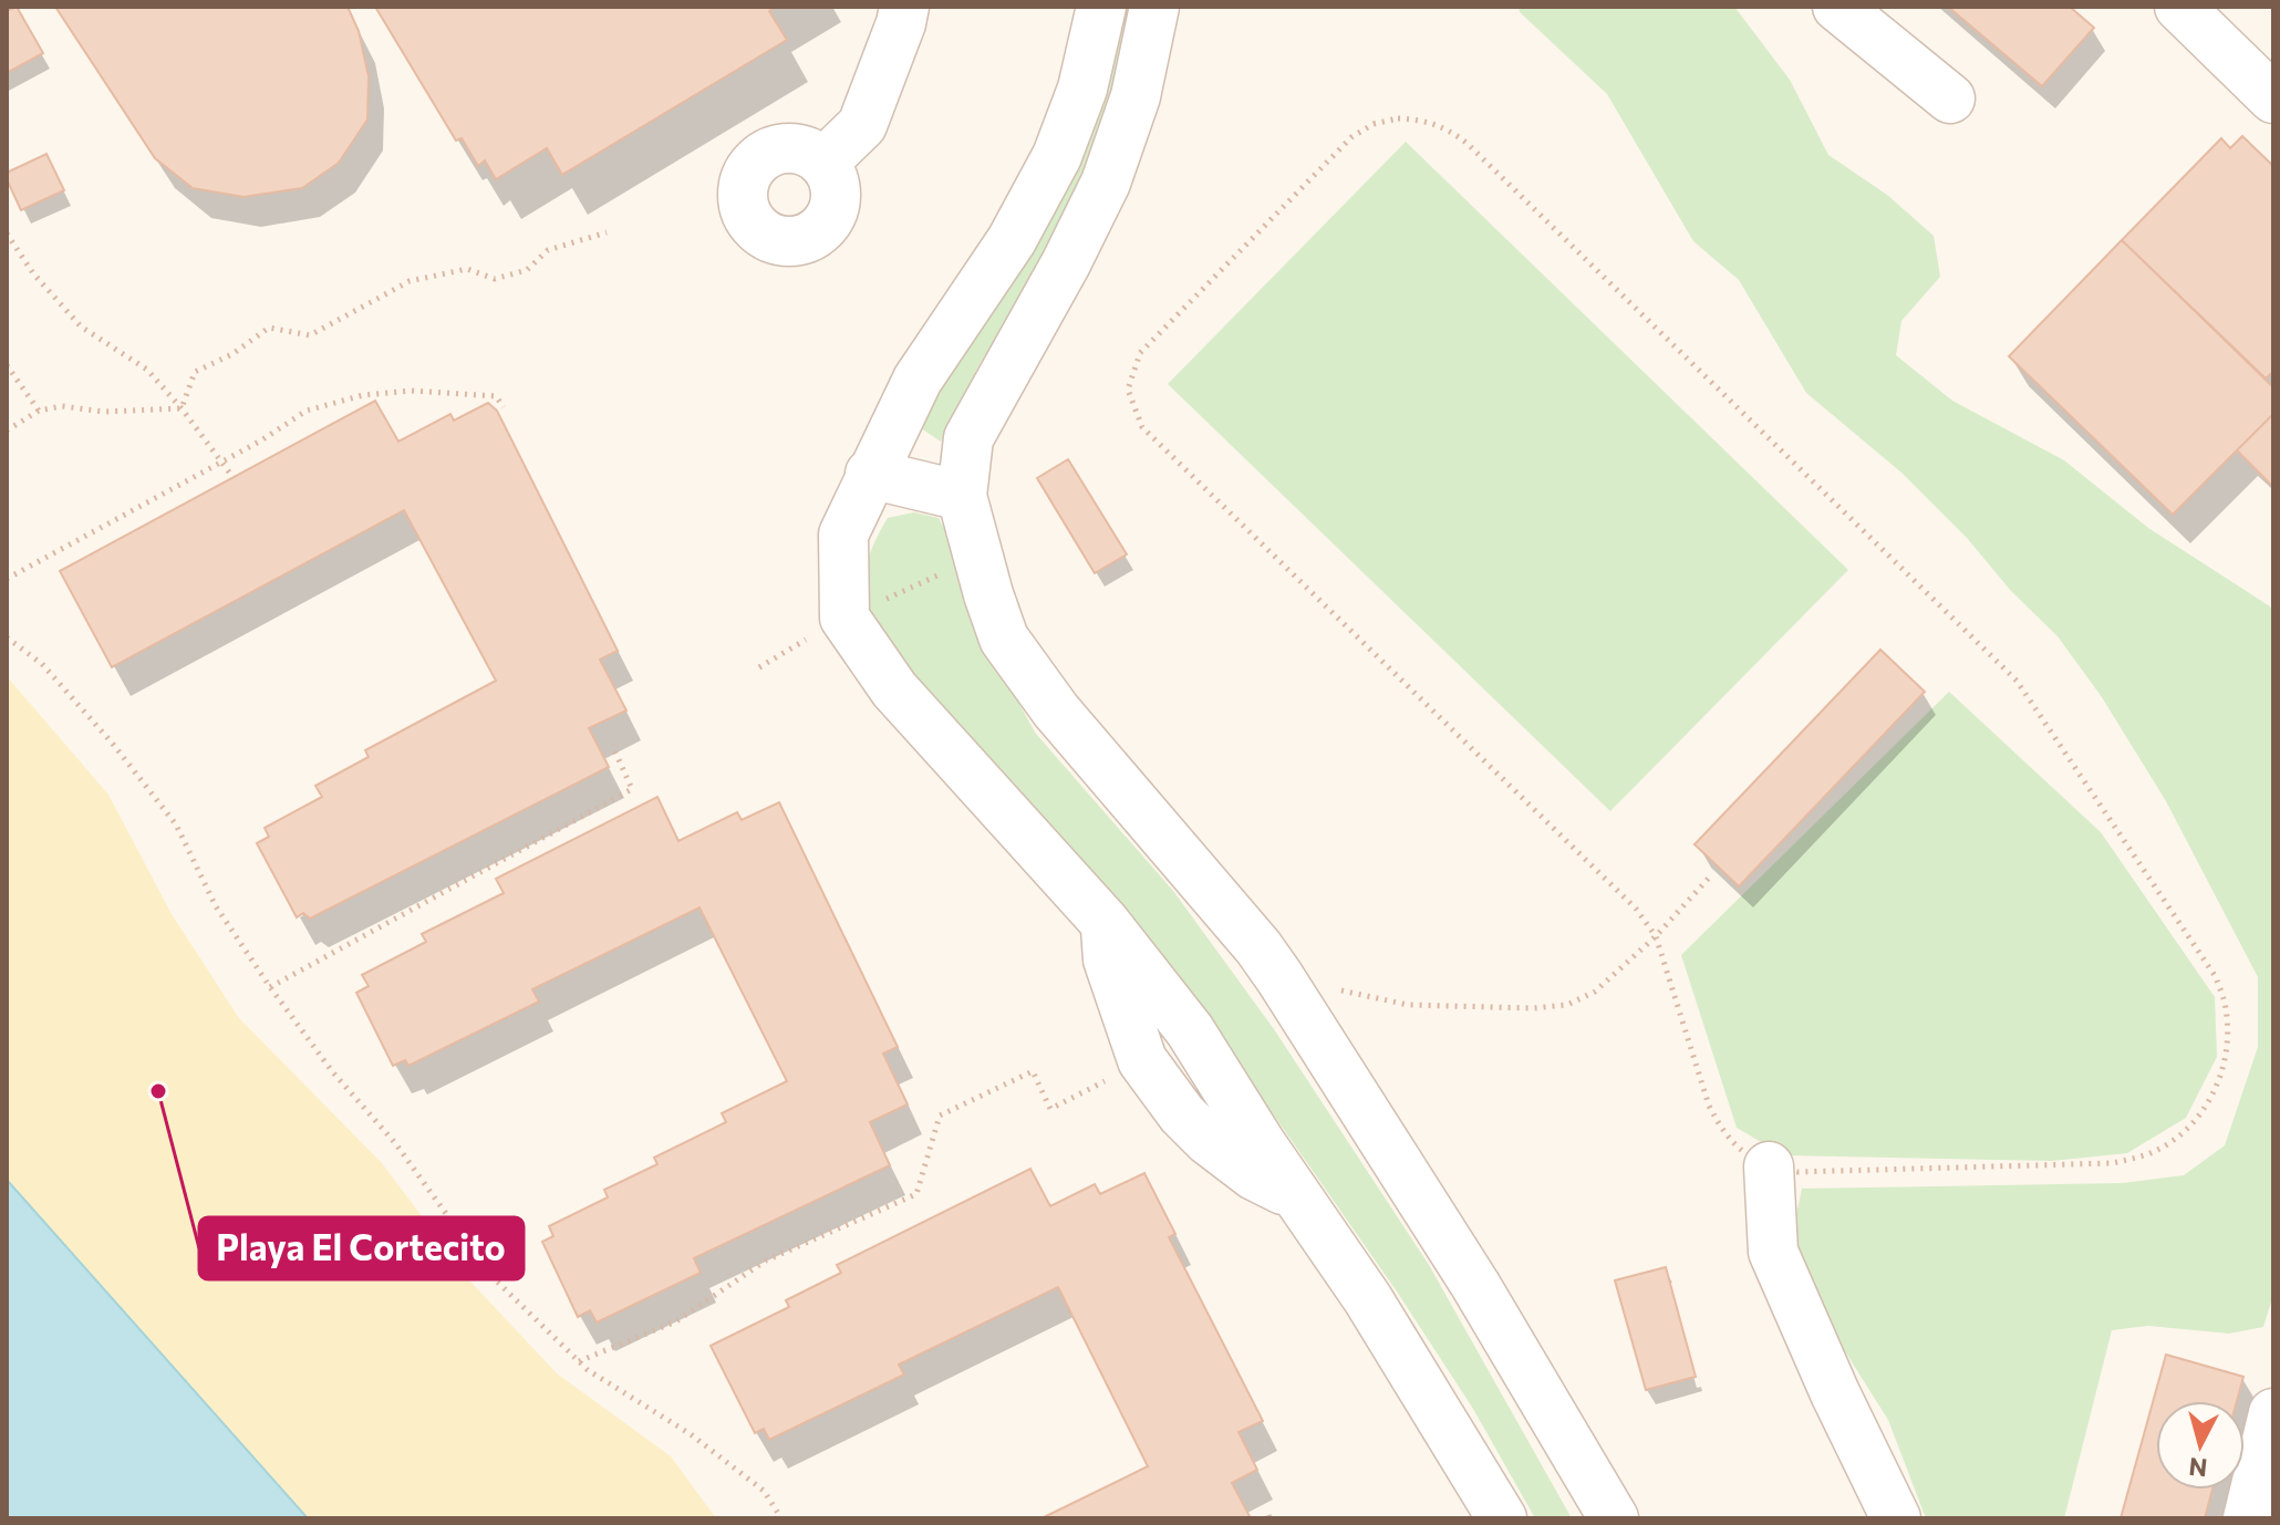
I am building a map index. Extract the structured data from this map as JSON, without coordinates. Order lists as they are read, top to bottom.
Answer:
{
  "places": ["Playa El Cortecito"],
  "north": "bottom"
}
